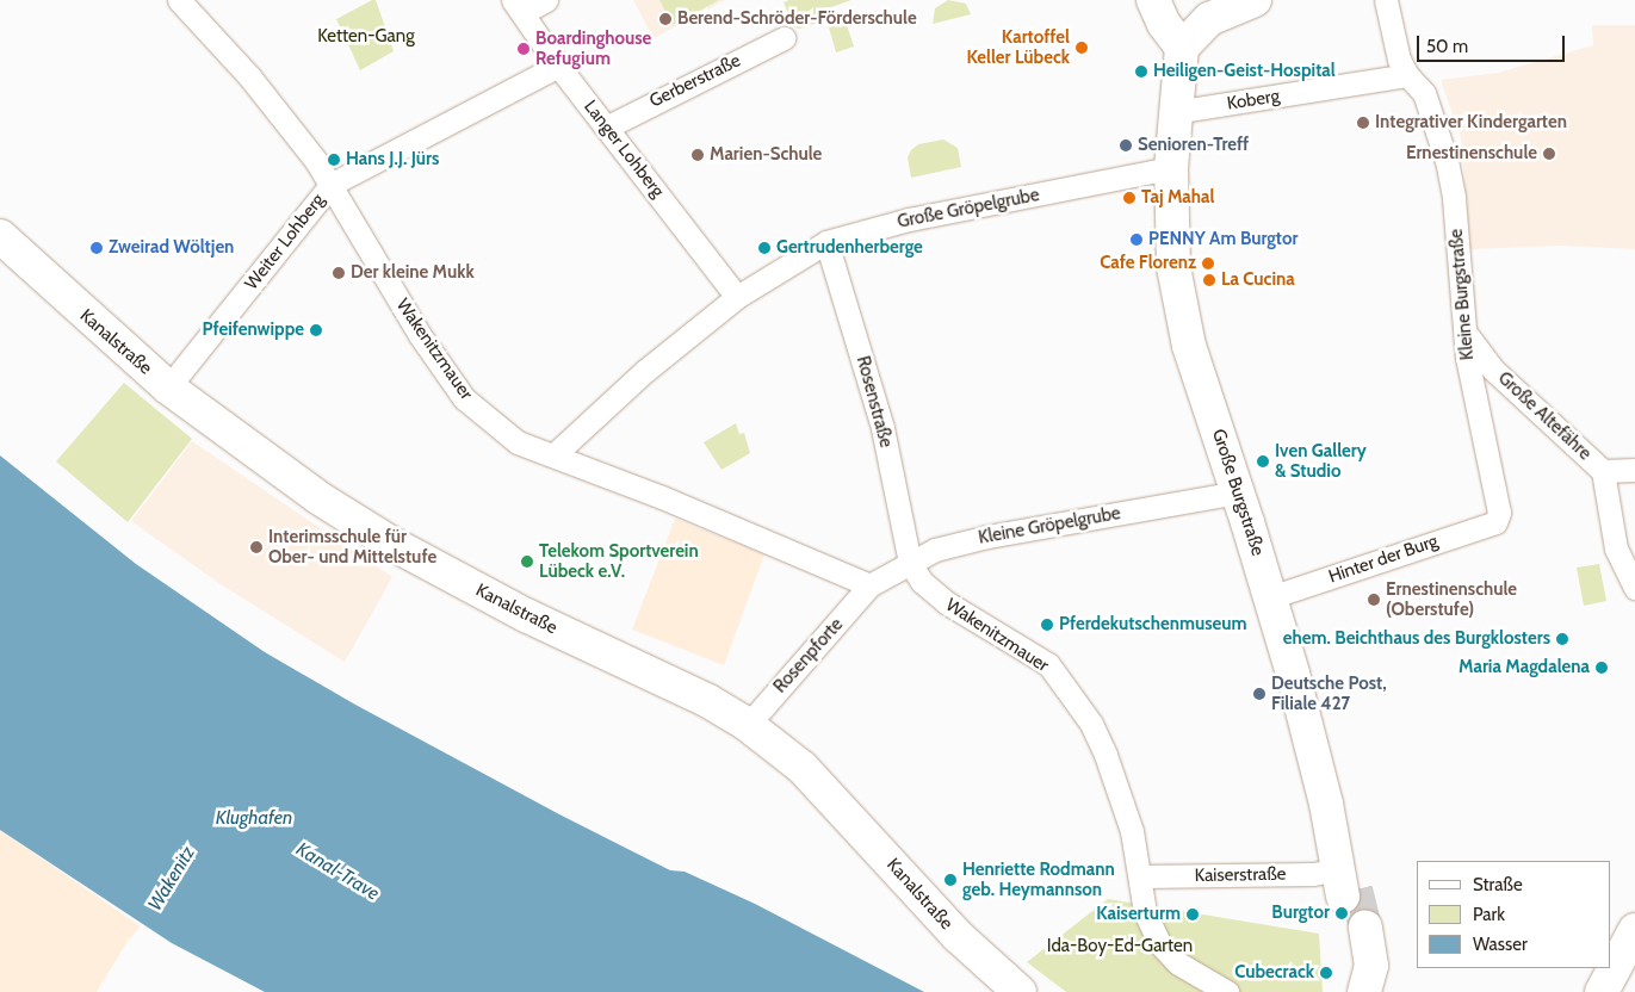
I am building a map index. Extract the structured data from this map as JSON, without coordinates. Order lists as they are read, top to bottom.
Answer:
{
  "streets": {
    "main road": ["Kanalstraße", "Große Burgstraße"],
    "street": [
      "Gerberstraße",
      "Koberg",
      "Langer Lohberg",
      "Große Gröpelgrube",
      "Weiter Lohberg",
      "Kleine Burgstraße",
      "Wakenitzmauer",
      "Rosenstraße",
      "Große Altefähre",
      "Kleine Gröpelgrube",
      "Hinter der Burg",
      "Rosenpforte",
      "Kaiserstraße"
    ]
  },
  "crossings": [
    ["Gerberstraße", "Langer Lohberg"],
    ["Koberg", "Kleine Burgstraße"],
    ["Koberg", "Große Burgstraße"],
    ["Langer Lohberg", "Große Gröpelgrube"],
    ["Langer Lohberg", "Weiter Lohberg"],
    ["Große Gröpelgrube", "Wakenitzmauer"],
    ["Große Gröpelgrube", "Rosenstraße"],
    ["Große Gröpelgrube", "Große Burgstraße"],
    ["Weiter Lohberg", "Kanalstraße"],
    ["Weiter Lohberg", "Wakenitzmauer"],
    ["Kleine Burgstraße", "Große Altefähre"],
    ["Kleine Burgstraße", "Hinter der Burg"],
    ["Kanalstraße", "Rosenpforte"],
    ["Wakenitzmauer", "Rosenstraße"],
    ["Wakenitzmauer", "Kleine Gröpelgrube"],
    ["Wakenitzmauer", "Rosenpforte"],
    ["Wakenitzmauer", "Kaiserstraße"],
    ["Rosenstraße", "Kleine Gröpelgrube"],
    ["Große Burgstraße", "Kleine Gröpelgrube"],
    ["Große Burgstraße", "Hinter der Burg"],
    ["Große Burgstraße", "Kaiserstraße"],
    ["Kleine Gröpelgrube", "Rosenpforte"]
  ],
  "water": ["Klughafen", "Kanal-Trave", "Wakenitz"],
  "parks": ["Ketten-Gang", "Ida-Boy-Ed-Garten"],
  "places": [
    "Berend-Schröder-Förderschule",
    "Kartoffel Keller Lübeck",
    "Boardinghouse Refugium",
    "Heiligen-Geist-Hospital",
    "Integrativer Kindergarten",
    "Senioren-Treff",
    "Ernestinenschule",
    "Marien-Schule",
    "Hans J.J. Jürs",
    "Taj Mahal",
    "PENNY Am Burgtor",
    "Zweirad Wöltjen",
    "Gertrudenherberge",
    "Cafe Florenz",
    "Der kleine Mukk",
    "La Cucina",
    "Pfeifenwippe",
    "Iven Gallery & Studio",
    "Interimsschule für Ober- und Mittelstufe",
    "Telekom Sportverein Lübeck e.V.",
    "Ernestinenschule (Oberstufe)",
    "Pferdekutschenmuseum",
    "ehem. Beichthaus des Burgklosters",
    "Maria Magdalena",
    "Deutsche Post, Filiale 427",
    "Henriette Rodmann geb. Heymannson",
    "Burgtor",
    "Kaiserturm",
    "Cubecrack"
  ],
  "legend": ["Straße", "Park", "Wasser"],
  "scale_bar": "50 m"
}
